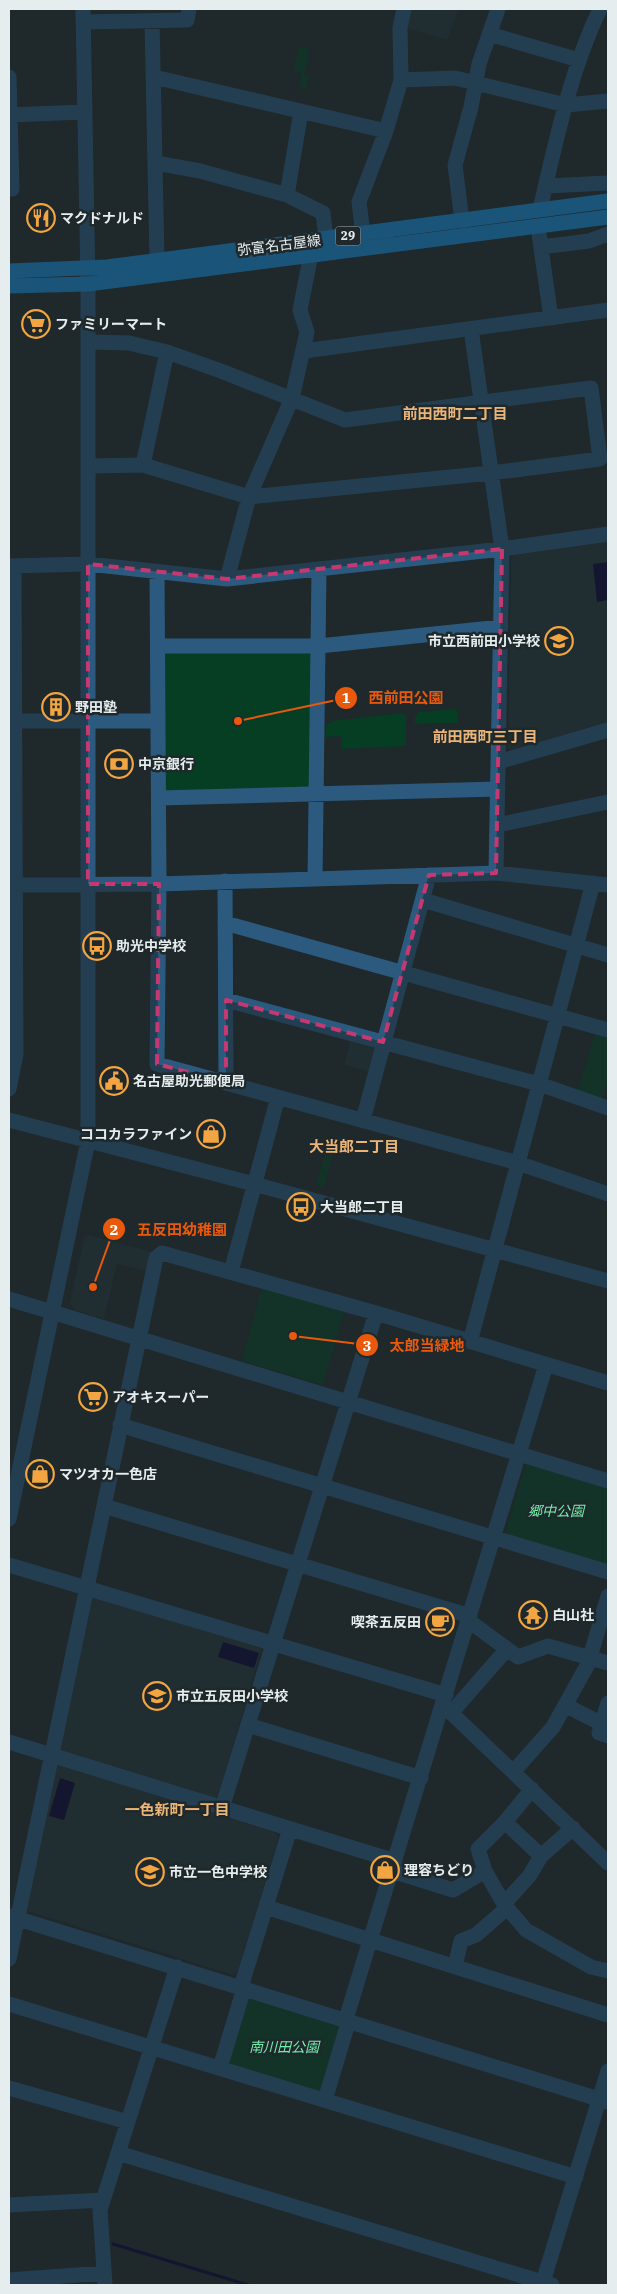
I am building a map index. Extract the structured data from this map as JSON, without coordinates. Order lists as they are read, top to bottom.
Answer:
{
  "streets": {
    "main road": ["29", "弥富名古屋線"]
  },
  "districts": [
    "前田西町二丁目",
    "前田西町三丁目",
    "大当郎二丁目",
    "一色新町一丁目"
  ],
  "parks": ["郷中公園", "南川田公園"],
  "places": {
    "restaurant": ["マクドナルド"],
    "supermarket": ["ファミリーマート", "アオキスーパー"],
    "school or university": ["市立西前田小学校", "市立五反田小学校", "市立一色中学校"],
    "building": ["野田塾"],
    "other": ["西前田公園", "五反田幼稚園", "太郎当緑地"],
    "bank": ["中京銀行"],
    "bus stop": ["助光中学校", "大当郎二丁目"],
    "public building": ["名古屋助光郵便局"],
    "shop": ["ココカラファイン", "マツオカ一色店", "理容ちどり"],
    "temple": ["白山社"],
    "cafe": ["喫茶五反田"]
  }
}
